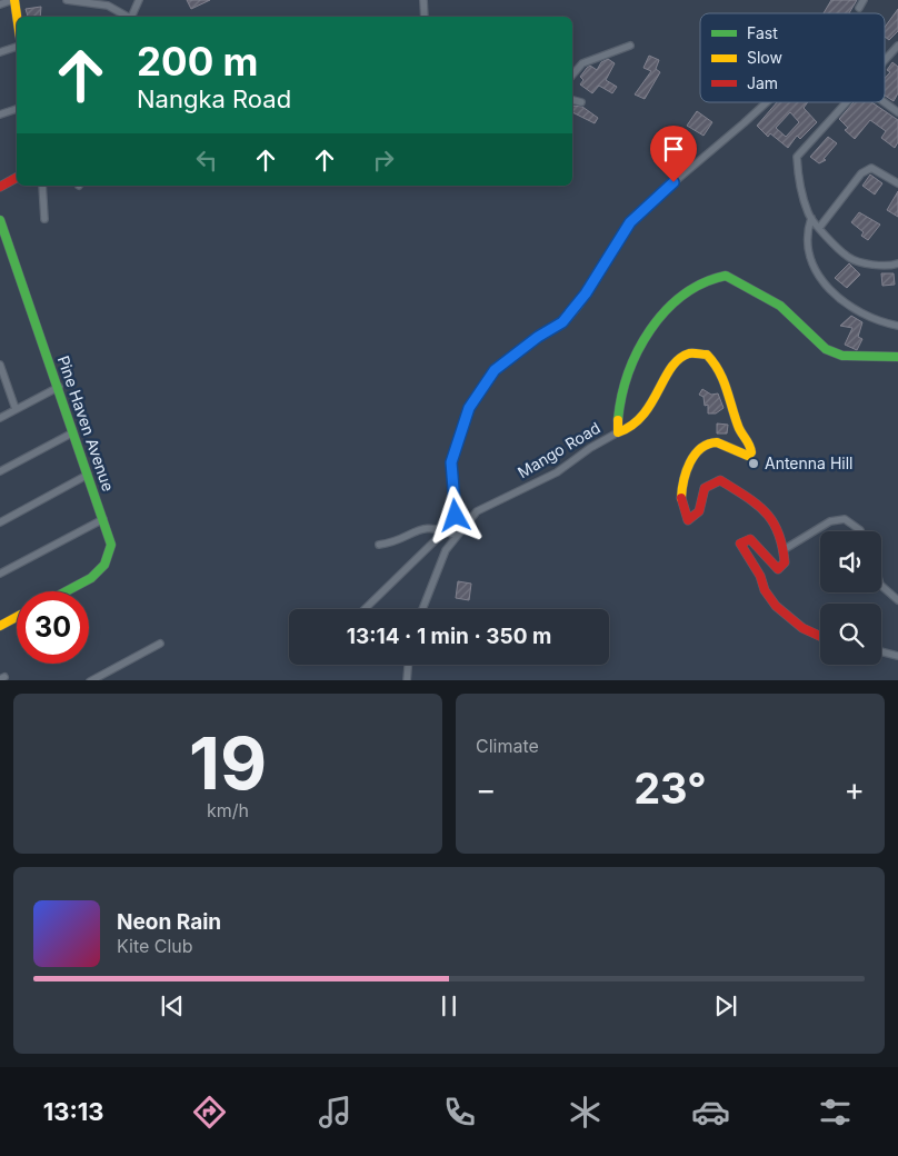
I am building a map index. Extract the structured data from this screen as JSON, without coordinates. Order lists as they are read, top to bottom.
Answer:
{
  "streets": {
    "street": ["Pine Haven Avenue", "Mango Road"]
  },
  "places": ["Antenna Hill"],
  "legend": ["Fast", "Slow", "Jam"],
  "page": {
    "turn": ["200 m", "Nangka Road"],
    "limit": "30",
    "trip": "13:14 · 1 min · 350 m",
    "tile": [
      ["19", "km/h"],
      "Climate"
    ],
    "heat": ["−", "23°", "+"],
    "song": ["Neon Rain", "Kite Club"],
    "tabs": "13:13"
  }
}
